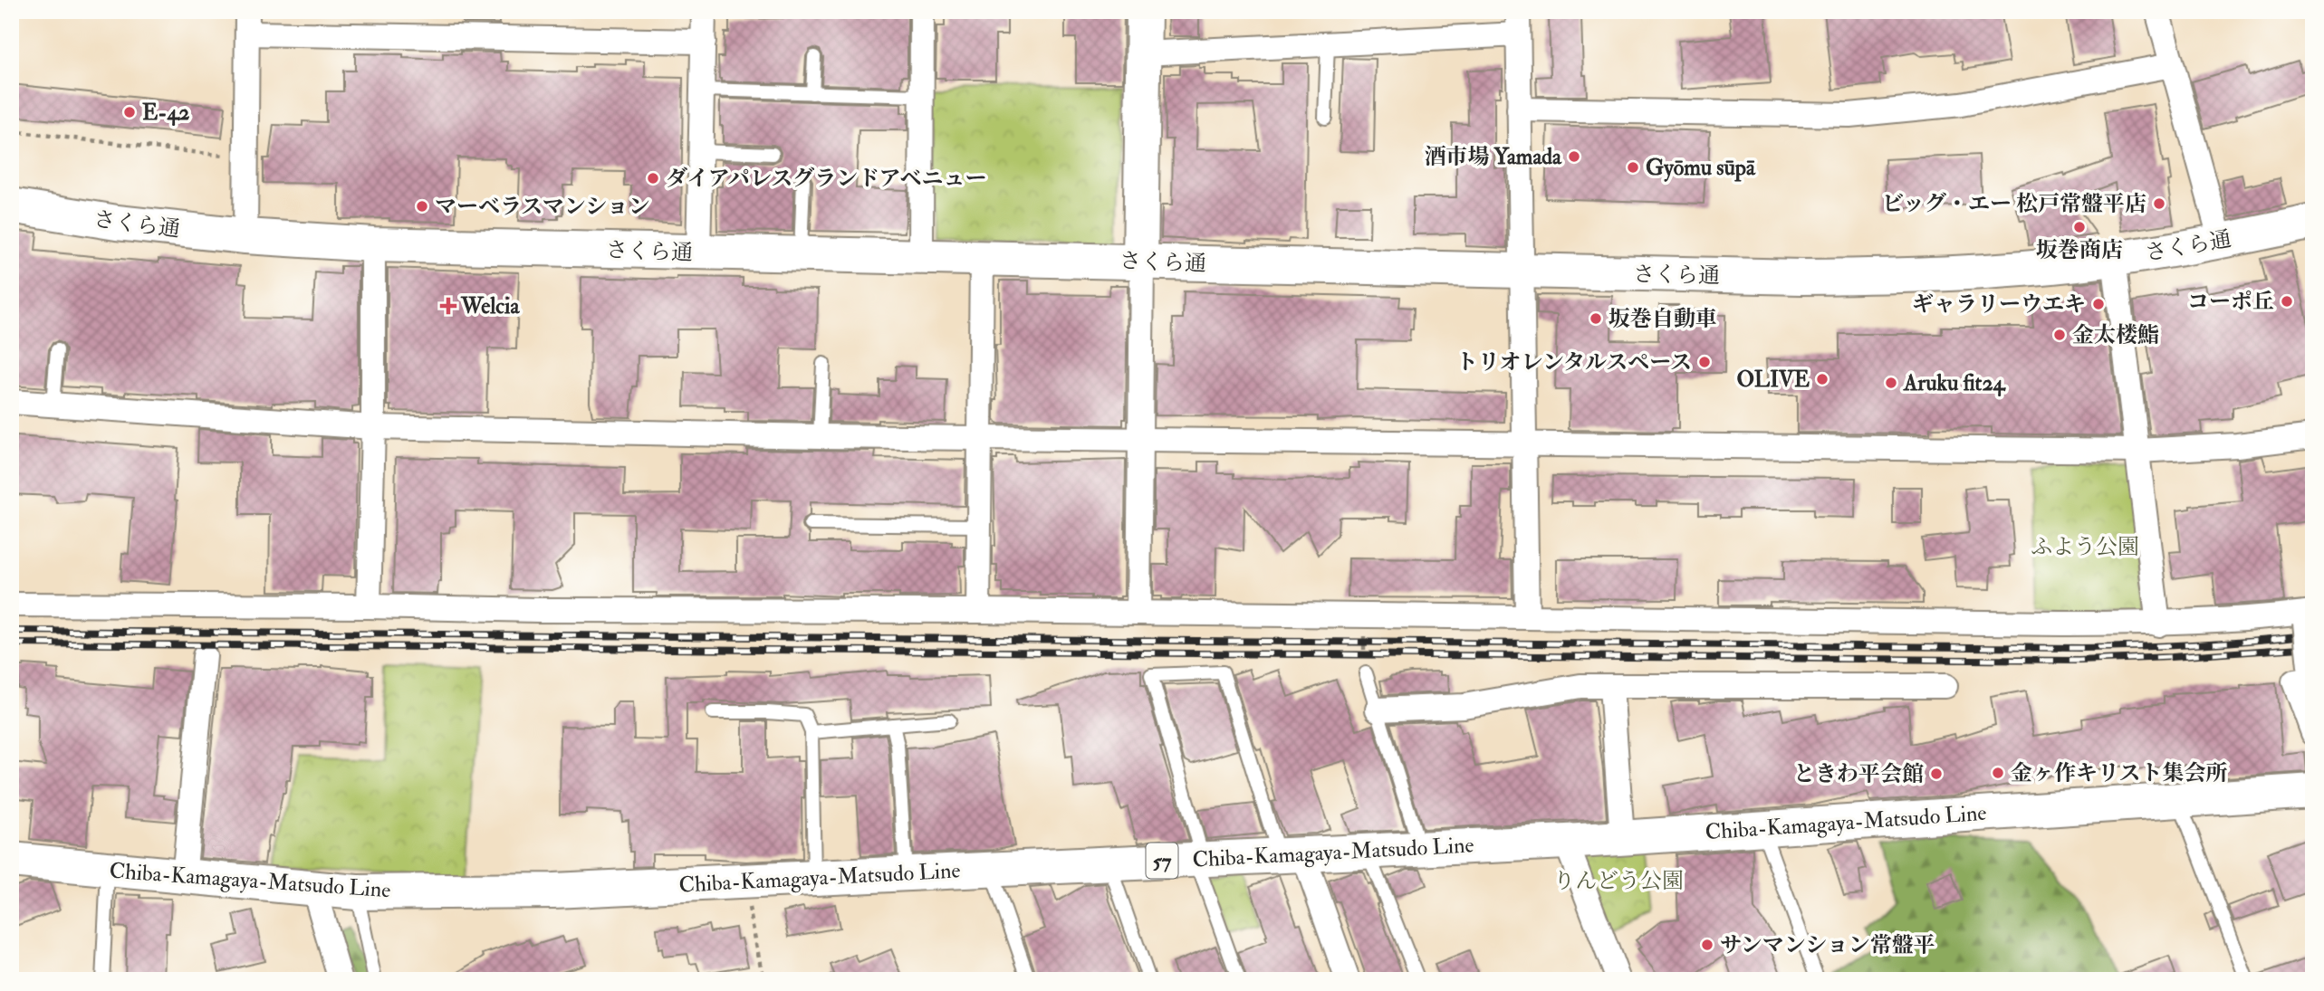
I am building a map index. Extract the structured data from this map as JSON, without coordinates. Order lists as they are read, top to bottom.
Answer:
{
  "streets": {
    "street": ["さくら通", "Chiba-Kamagaya-Matsudo Line", "57"]
  },
  "parks": ["ふよう公園", "りんどう公園"],
  "places": {
    "other": [
      "E-42",
      "酒市場 Yamada",
      "Gyōmu sūpā",
      "ダイアパレスグランドアベニュー",
      "ビッグ・エー 松戸常盤平店",
      "マーベラスマンション",
      "坂巻商店",
      "コーポ丘",
      "ギャラリーウエキ",
      "坂巻自動車",
      "金太楼鮨",
      "トリオレンタルスペース",
      "OLIVE",
      "Aruku fit24",
      "金ヶ作キリスト集会所",
      "ときわ平会館",
      "サンマンション常盤平"
    ],
    "health": ["Welcia"]
  }
}
